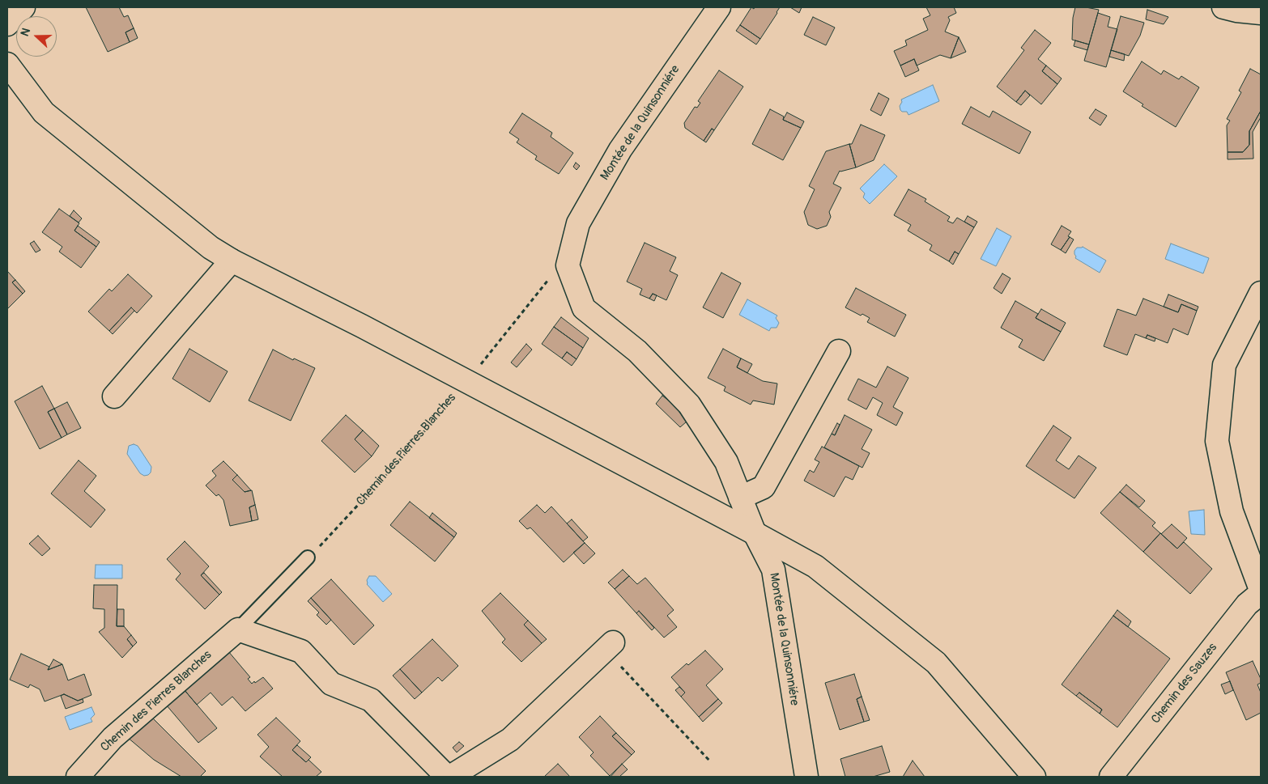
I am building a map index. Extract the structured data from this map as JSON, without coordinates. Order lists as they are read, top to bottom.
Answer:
{
  "streets": {
    "street": ["Montée de la Quinsonniére", "Chemin des Pierres Blanches", "Chemin des Sauzes"]
  },
  "crossings": [
    ["Montée de la Quinsonniére", "Chemin des Pierres Blanches"]
  ],
  "north": "left"
}
